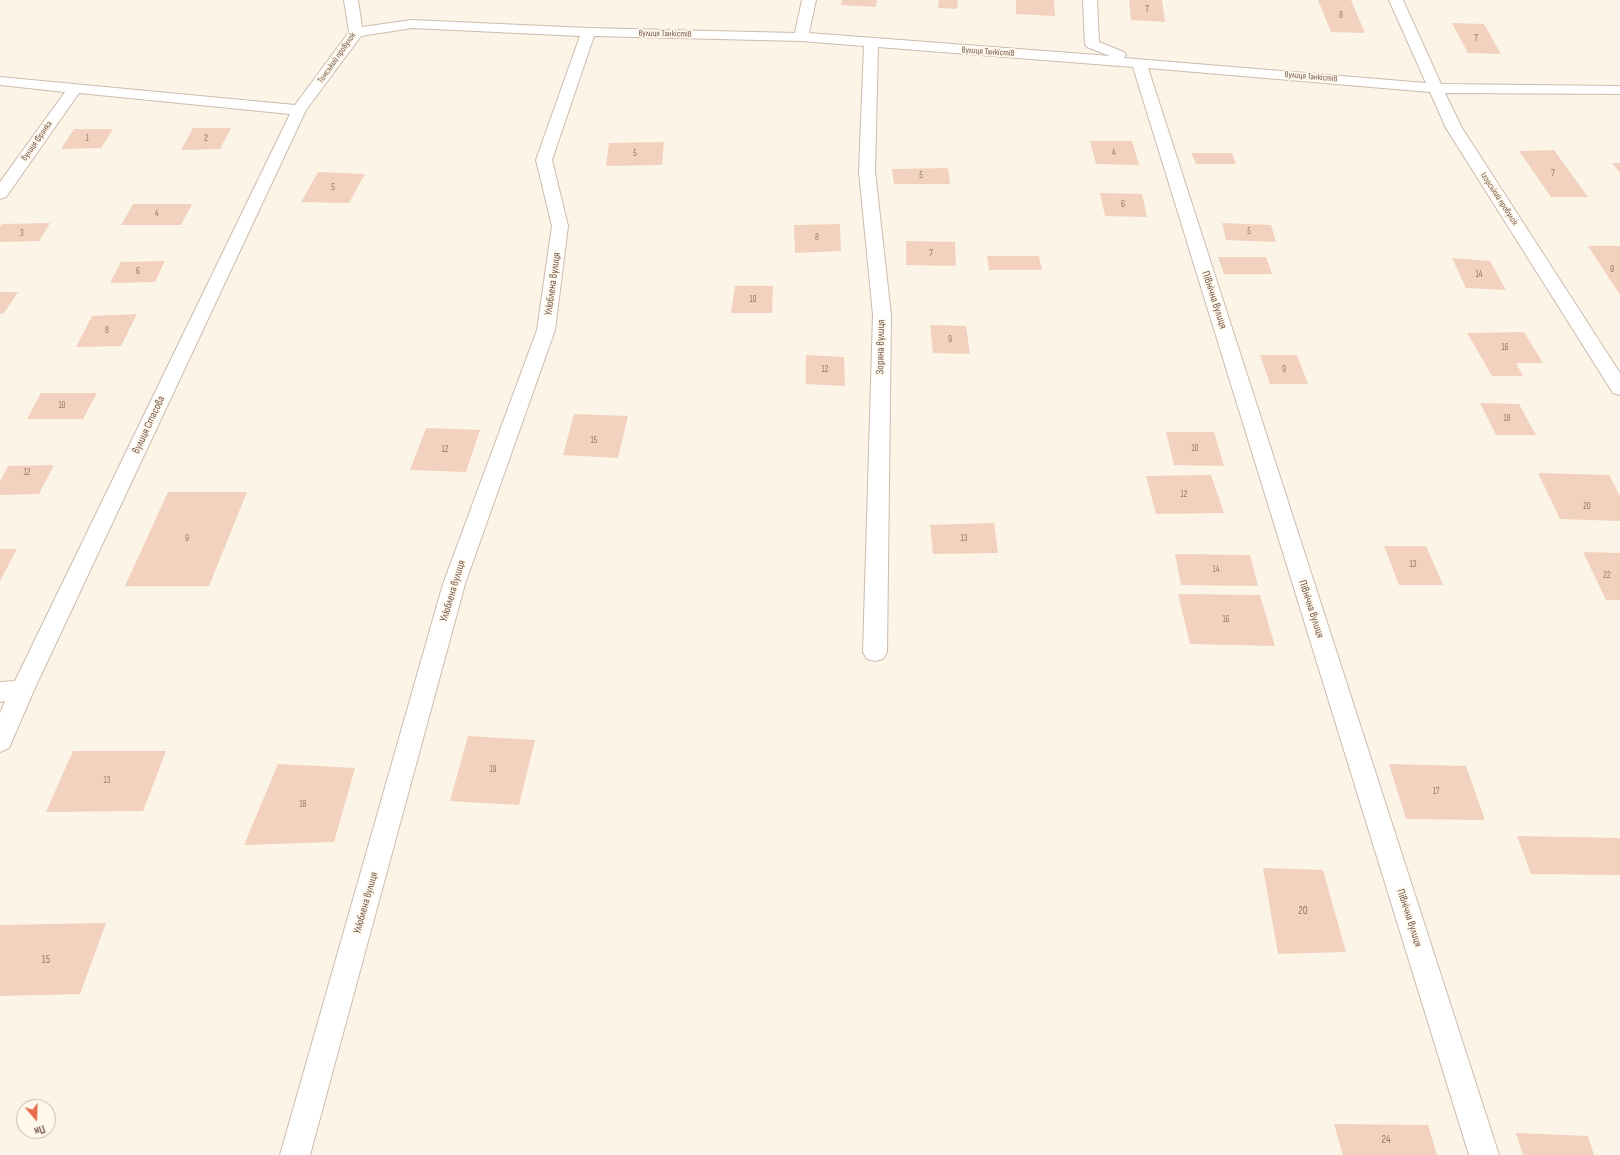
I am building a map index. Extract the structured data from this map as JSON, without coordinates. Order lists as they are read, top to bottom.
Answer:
{
  "streets": {
    "street": [
      "вулиця Танкістів",
      "Томський провулок",
      "вулиця Франка",
      "Ігорський провулок",
      "Улюблена вулиця",
      "Північна вулиця",
      "Зоряна вулиця",
      "вулиця Стасова"
    ]
  },
  "crossings": [
    ["вулиця Танкістів", "Томський провулок"],
    ["вулиця Танкістів", "Ігорський провулок"],
    ["вулиця Танкістів", "Улюблена вулиця"],
    ["вулиця Танкістів", "Північна вулиця"],
    ["вулиця Танкістів", "Зоряна вулиця"],
    ["Томський провулок", "вулиця Стасова"]
  ],
  "house_numbers": [
    "7",
    "8",
    "7",
    "1",
    "2",
    "4",
    "5",
    "7",
    "5",
    "5",
    "6",
    "4",
    "5",
    "3",
    "8",
    "7",
    "9",
    "6",
    "14",
    "10",
    "8",
    "9",
    "16",
    "12",
    "9",
    "10",
    "18",
    "15",
    "10",
    "12",
    "12",
    "12",
    "20",
    "9",
    "13",
    "13",
    "14",
    "22",
    "16",
    "19",
    "13",
    "17",
    "18",
    "20",
    "15",
    "24"
  ],
  "north": "bottom"
}
